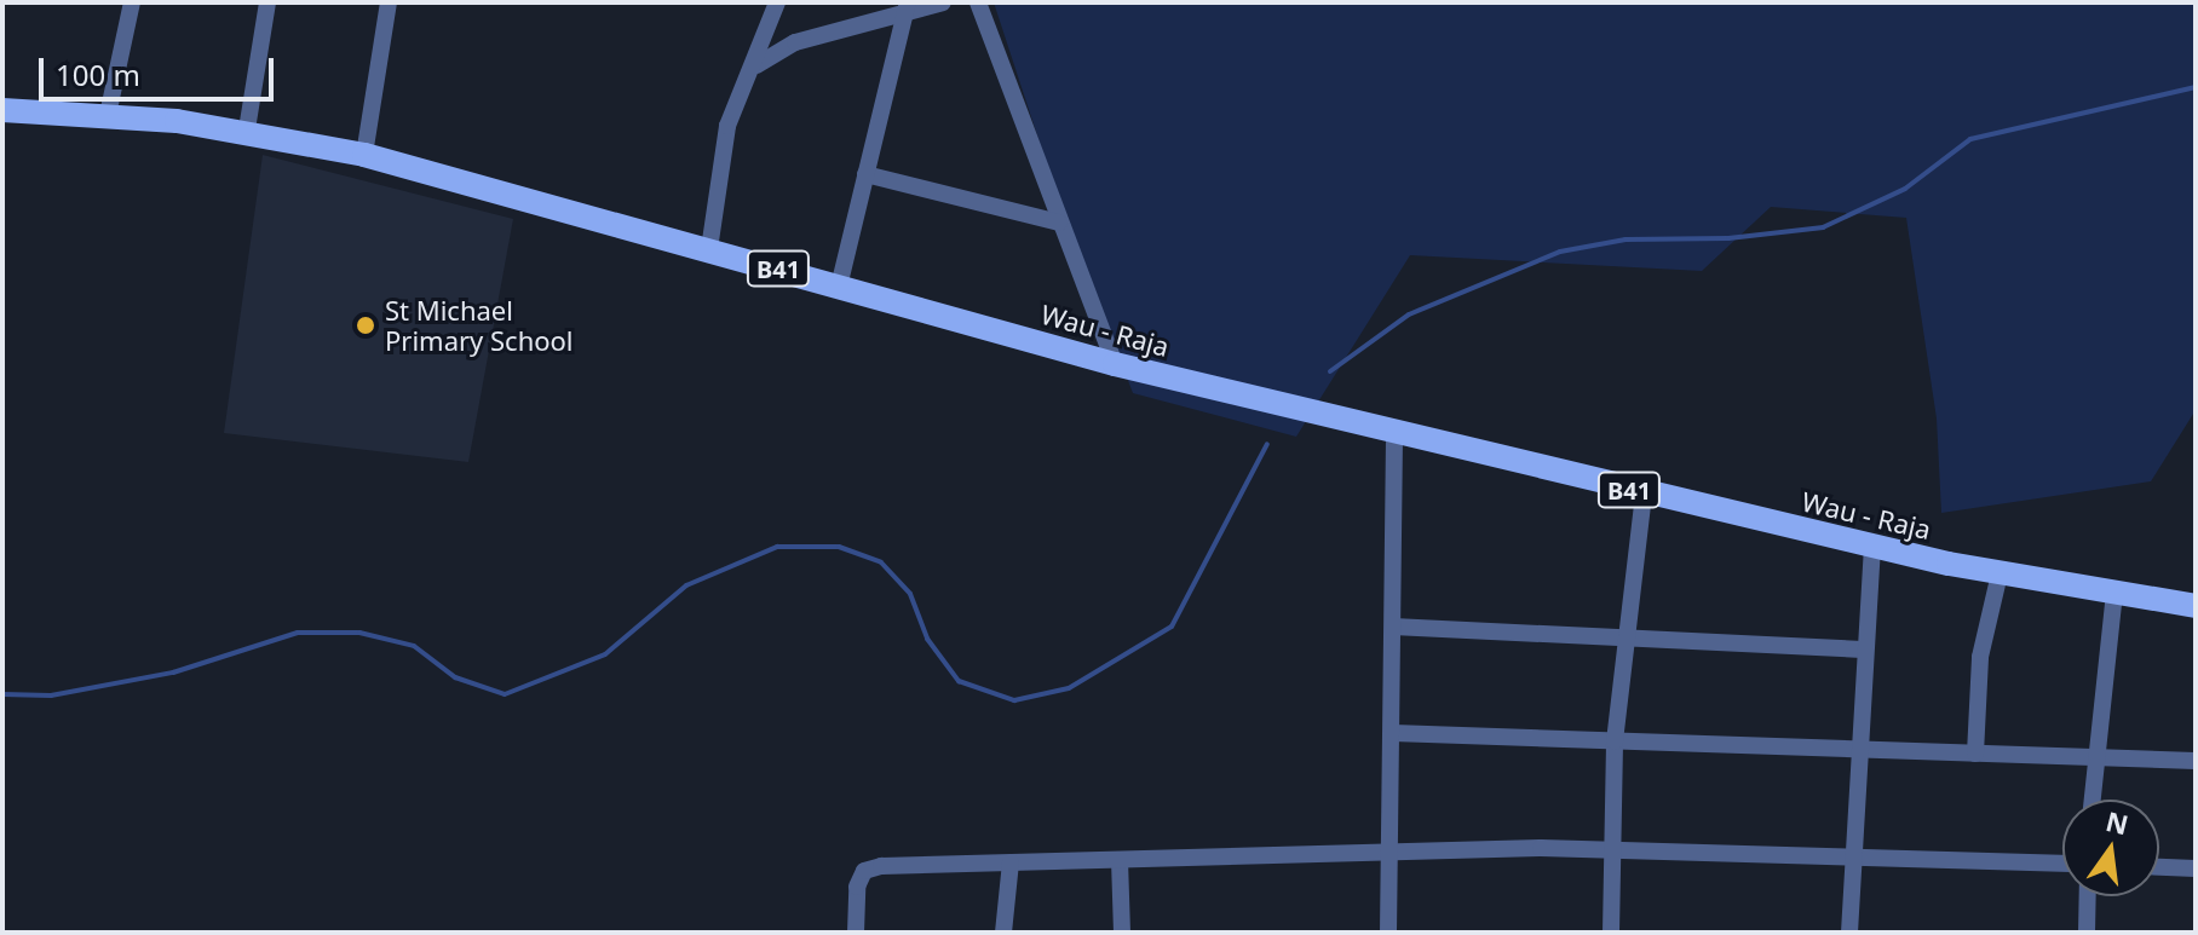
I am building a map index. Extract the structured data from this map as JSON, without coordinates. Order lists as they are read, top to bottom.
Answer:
{
  "streets": {
    "main road": ["B41", "Wau - Raja"]
  },
  "places": ["St Michael Primary School"],
  "scale_bar": "100 m",
  "north": "top"
}
